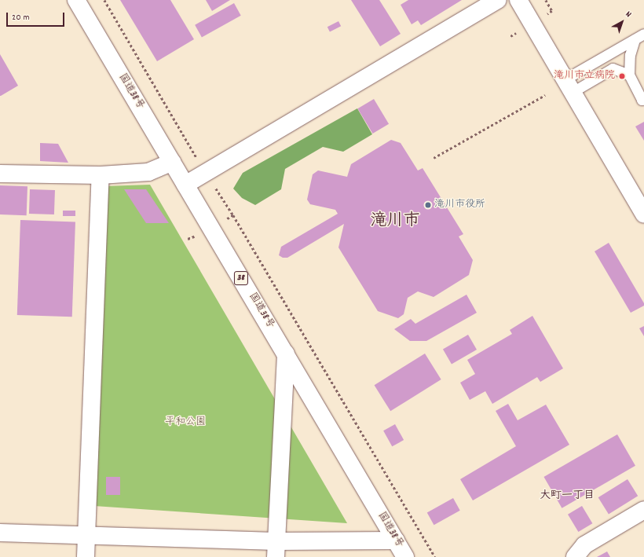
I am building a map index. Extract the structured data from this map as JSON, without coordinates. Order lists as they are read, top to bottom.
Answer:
{
  "streets": {
    "main road": ["国道38号", "38"]
  },
  "districts": ["滝川市", "大町一丁目"],
  "parks": ["平和公園"],
  "places": ["滝川市立病院", "滝川市役所"],
  "scale_bar": "20 m",
  "north": "top right"
}
